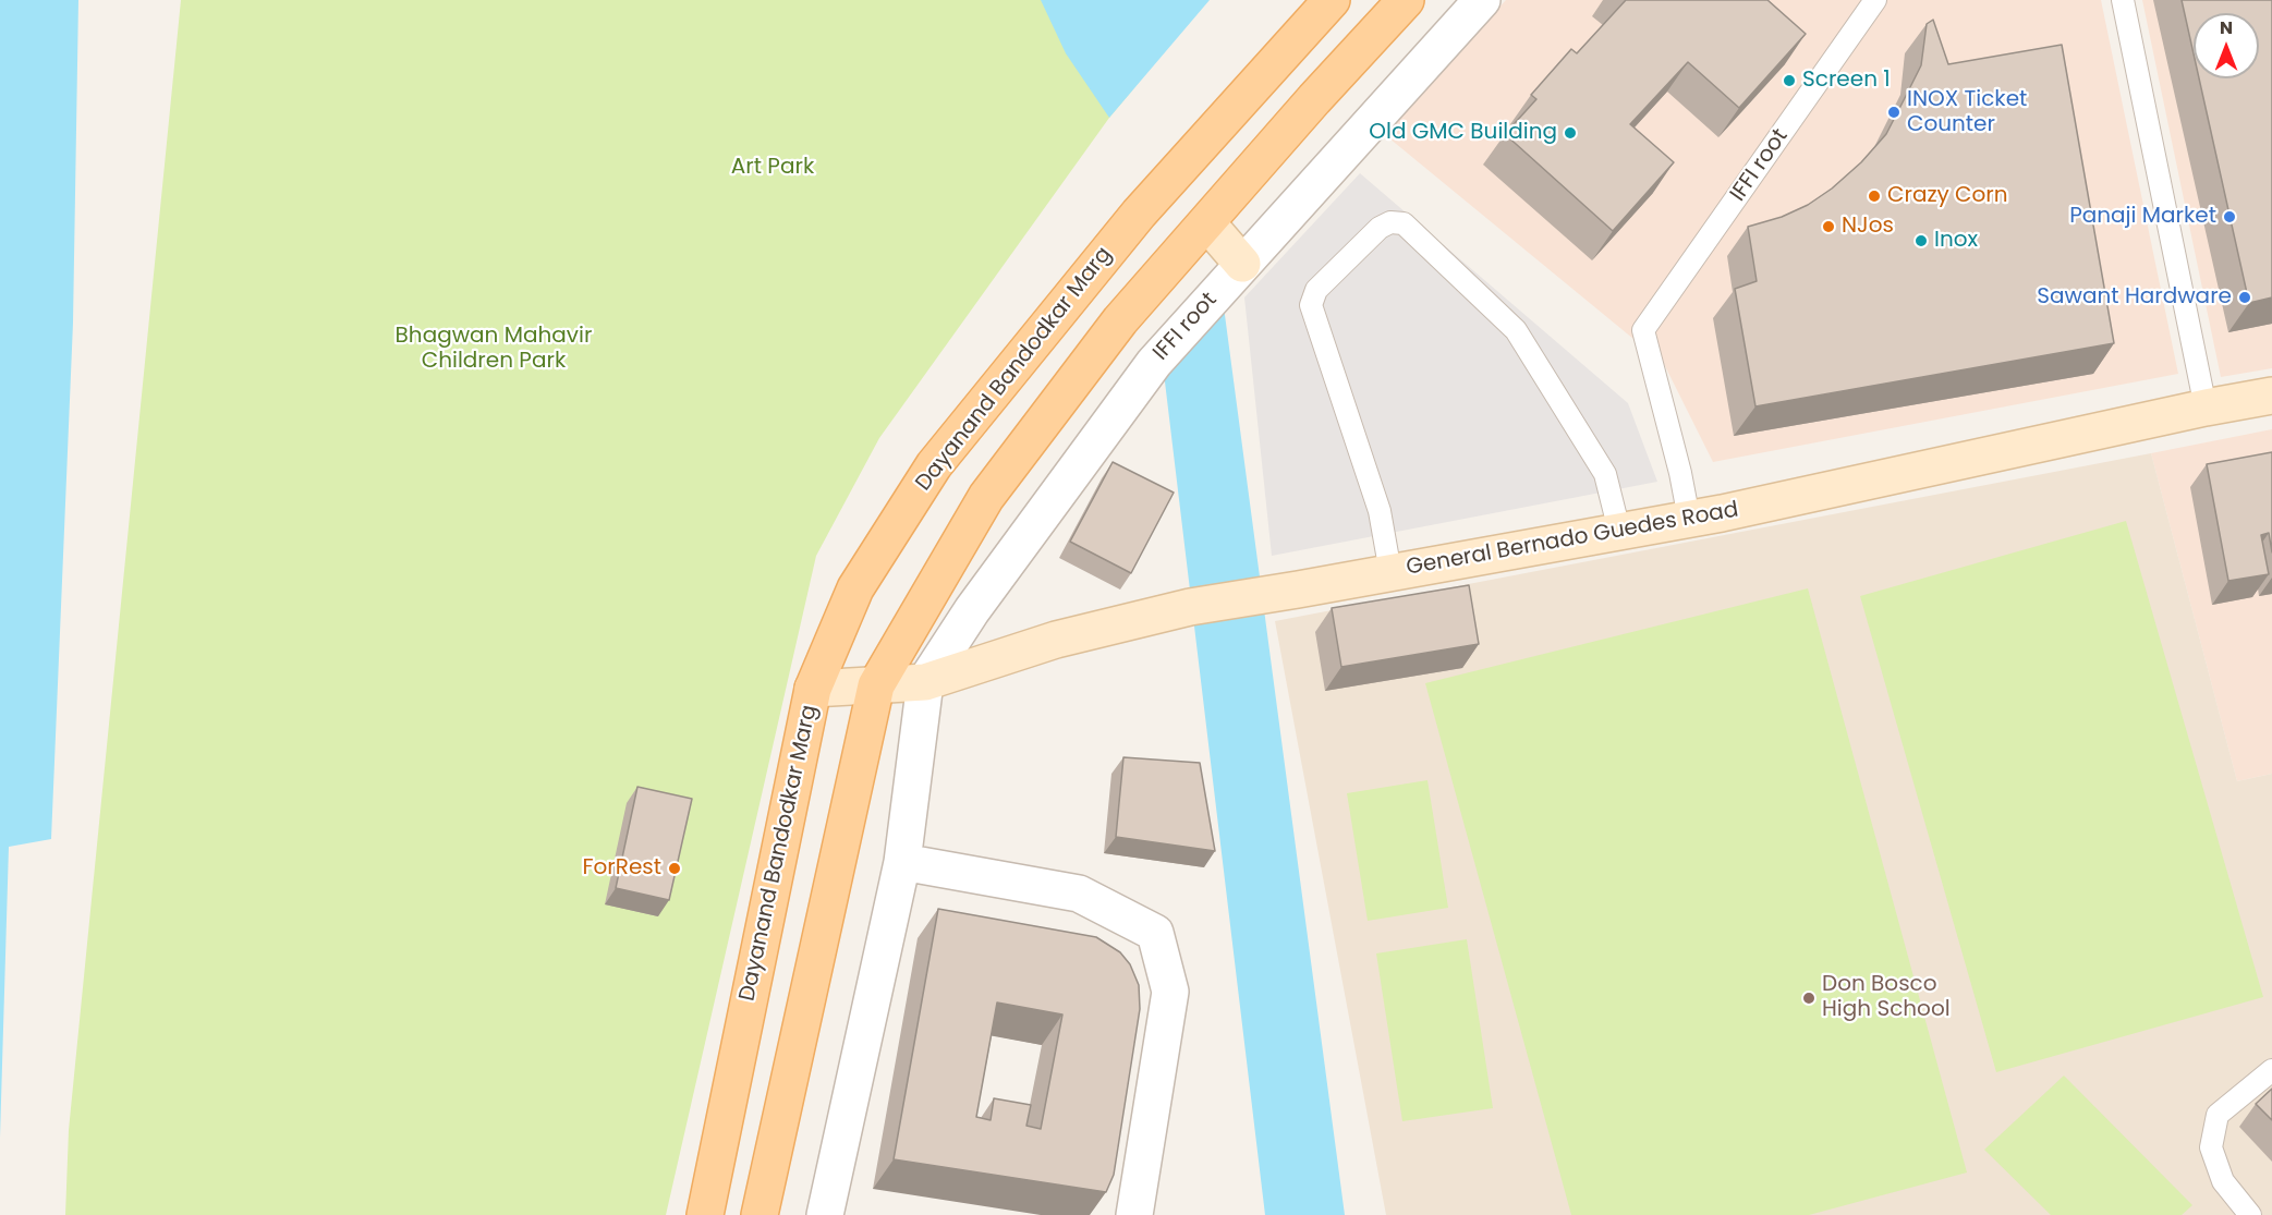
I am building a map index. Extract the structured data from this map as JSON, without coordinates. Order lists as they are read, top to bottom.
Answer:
{
  "streets": {
    "main road": ["Dayanand Bandodkar Marg"],
    "street": ["IFFI root", "General Bernado Guedes Road"]
  },
  "crossings": [
    ["IFFI root", "General Bernado Guedes Road"],
    ["Dayanand Bandodkar Marg", "General Bernado Guedes Road"]
  ],
  "parks": ["Art Park", "Bhagwan Mahavir Children Park"],
  "places": [
    "Screen 1",
    "INOX Ticket Counter",
    "Old GMC Building",
    "Crazy Corn",
    "Panaji Market",
    "NJos",
    "Inox",
    "Sawant Hardware",
    "ForRest",
    "Don Bosco High School"
  ],
  "north": "top"
}
